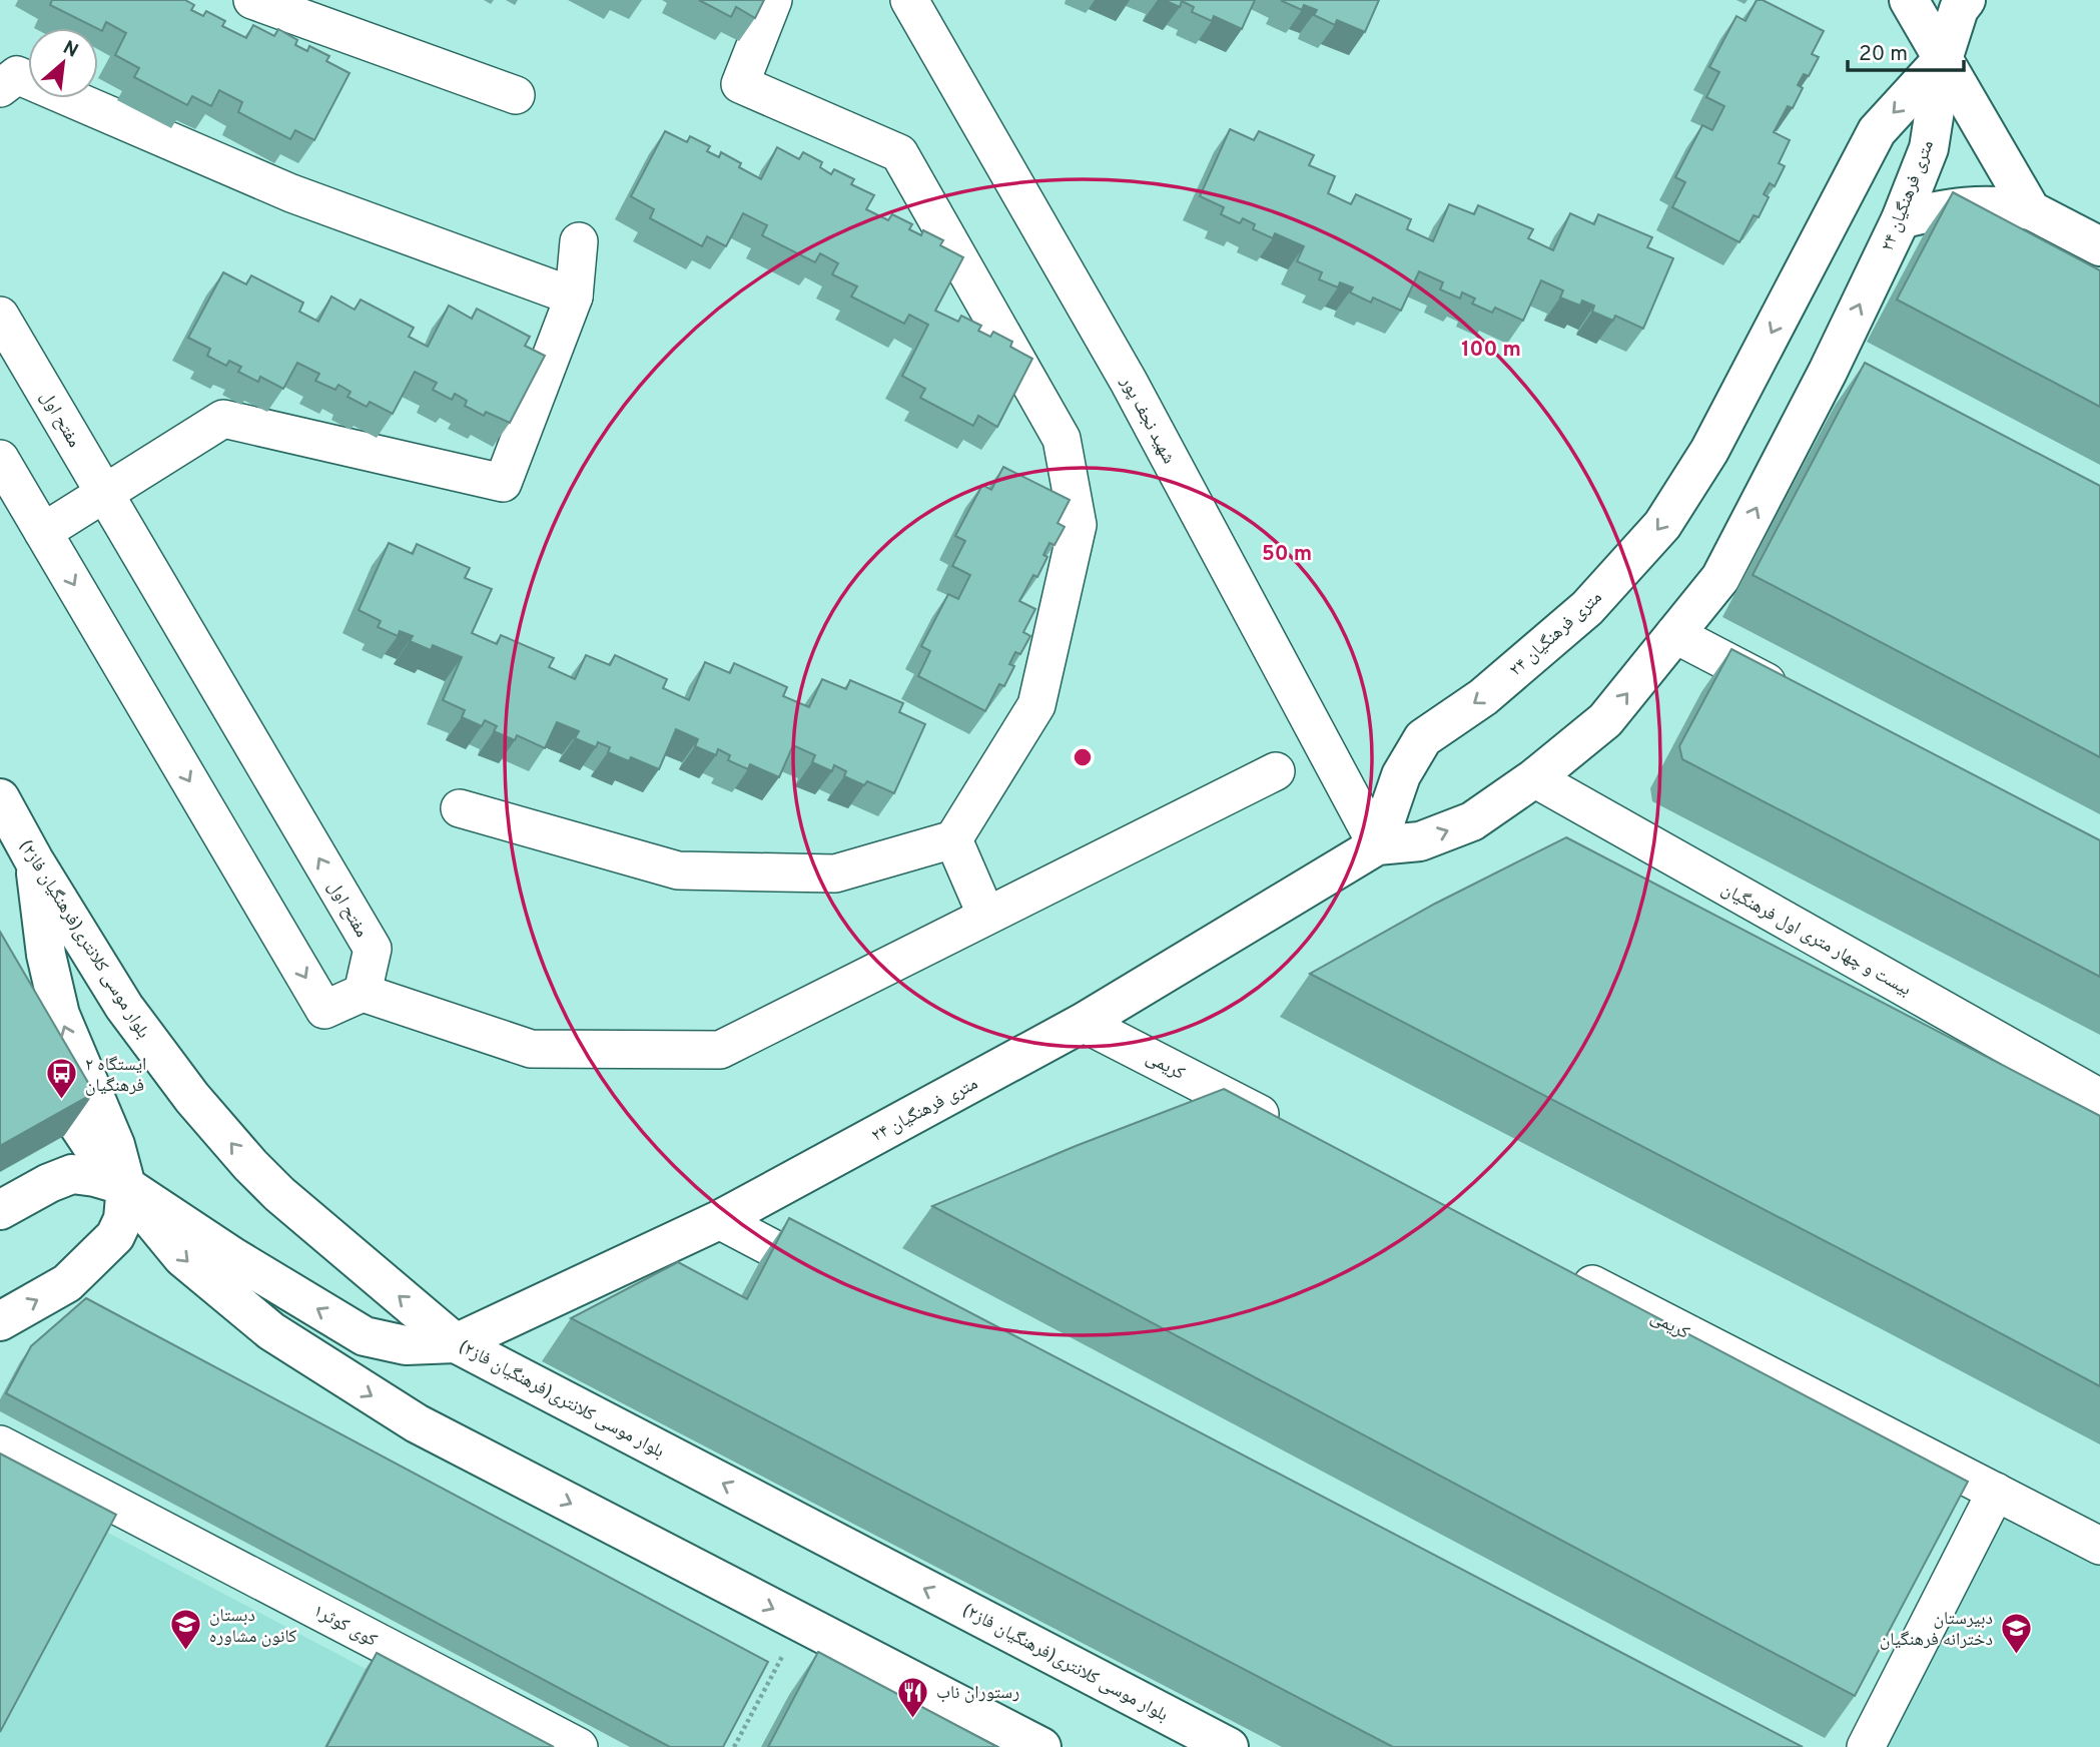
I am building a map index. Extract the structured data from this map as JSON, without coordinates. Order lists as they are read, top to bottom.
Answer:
{
  "streets": {
    "main road": ["۲۴ متری فرهنگیان", "بلوار موسی کلانتری(فرهنگیان فاز۲)"],
    "street": [
      "مفتح اول",
      "شهید نجف پور",
      "بیست و چهار متری اول فرهنگیان",
      "کریمی",
      "کوی کوثر۱"
    ]
  },
  "crossings": [
    ["۲۴ متری فرهنگیان", "شهید نجف پور"],
    ["۲۴ متری فرهنگیان", "بلوار موسی کلانتری(فرهنگیان فاز۲)"],
    ["۲۴ متری فرهنگیان", "بیست و چهار متری اول فرهنگیان"],
    ["۲۴ متری فرهنگیان", "کریمی"]
  ],
  "places": {
    "bus stop": ["ایستگاه ۲ فرهنگیان"],
    "school or university": ["دبستان کانون مشاوره", "دبیرستان دخترانه فرهنگیان"],
    "restaurant": ["رستوران ناب"]
  },
  "scale_bar": "20 m",
  "north": "top right",
  "rings": ["100 m", "50 m"]
}
